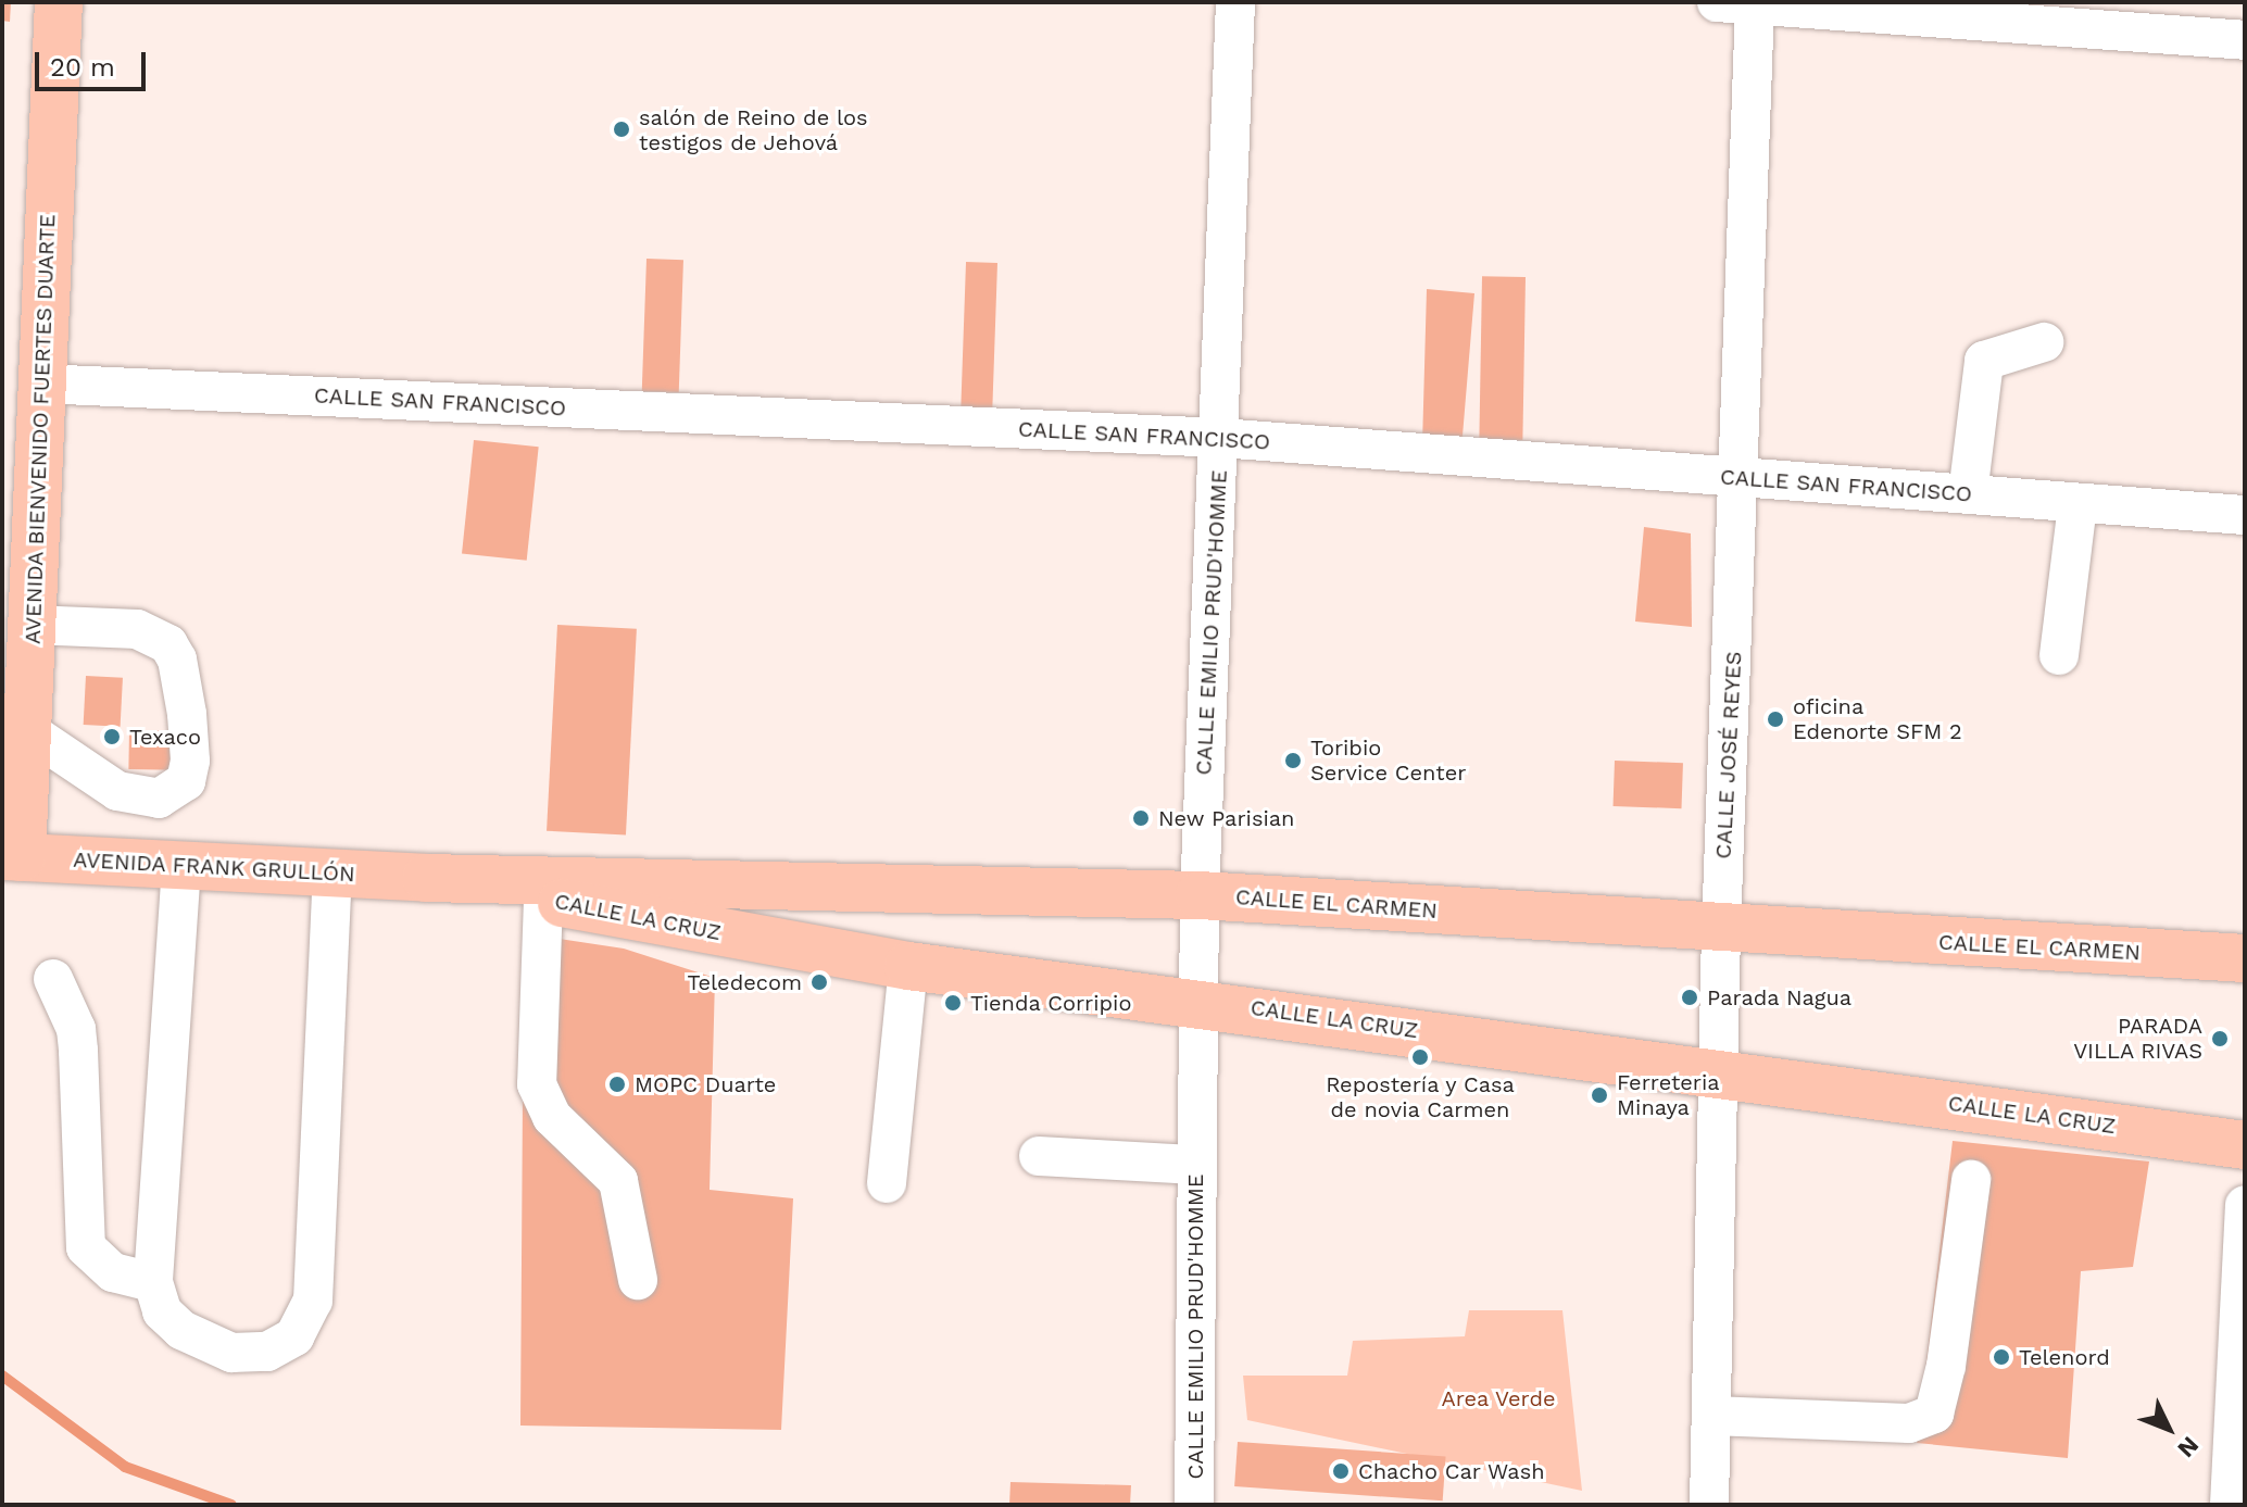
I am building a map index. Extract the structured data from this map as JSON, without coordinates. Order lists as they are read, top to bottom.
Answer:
{
  "streets": {
    "main road": [
      "AVENIDA BIENVENIDO FUERTES DUARTE",
      "AVENIDA FRANK GRULLÓN",
      "CALLE EL CARMEN",
      "CALLE LA CRUZ"
    ],
    "street": ["CALLE SAN FRANCISCO", "CALLE EMILIO PRUD'HOMME", "CALLE JOSÉ REYES"]
  },
  "crossings": [
    ["CALLE SAN FRANCISCO", "AVENIDA BIENVENIDO FUERTES DUARTE"],
    ["CALLE SAN FRANCISCO", "CALLE EMILIO PRUD'HOMME"],
    ["CALLE SAN FRANCISCO", "CALLE JOSÉ REYES"],
    ["AVENIDA BIENVENIDO FUERTES DUARTE", "AVENIDA FRANK GRULLÓN"],
    ["CALLE EMILIO PRUD'HOMME", "CALLE EL CARMEN"],
    ["CALLE EMILIO PRUD'HOMME", "CALLE LA CRUZ"],
    ["CALLE JOSÉ REYES", "CALLE EL CARMEN"],
    ["CALLE JOSÉ REYES", "CALLE LA CRUZ"],
    ["AVENIDA FRANK GRULLÓN", "CALLE EL CARMEN"],
    ["AVENIDA FRANK GRULLÓN", "CALLE LA CRUZ"],
    ["CALLE EL CARMEN", "CALLE LA CRUZ"]
  ],
  "parks": ["Area Verde"],
  "places": [
    "salón de Reino de los testigos de Jehová",
    "oficina Edenorte SFM 2",
    "Texaco",
    "Toribio Service Center",
    "New Parisian",
    "Teledecom",
    "Parada Nagua",
    "Tienda Corripio",
    "PARADA VILLA RIVAS",
    "Repostería y Casa de novia Carmen",
    "MOPC Duarte",
    "Ferreteria Minaya",
    "Telenord",
    "Chacho Car Wash"
  ],
  "scale_bar": "20 m",
  "north": "bottom right"
}
